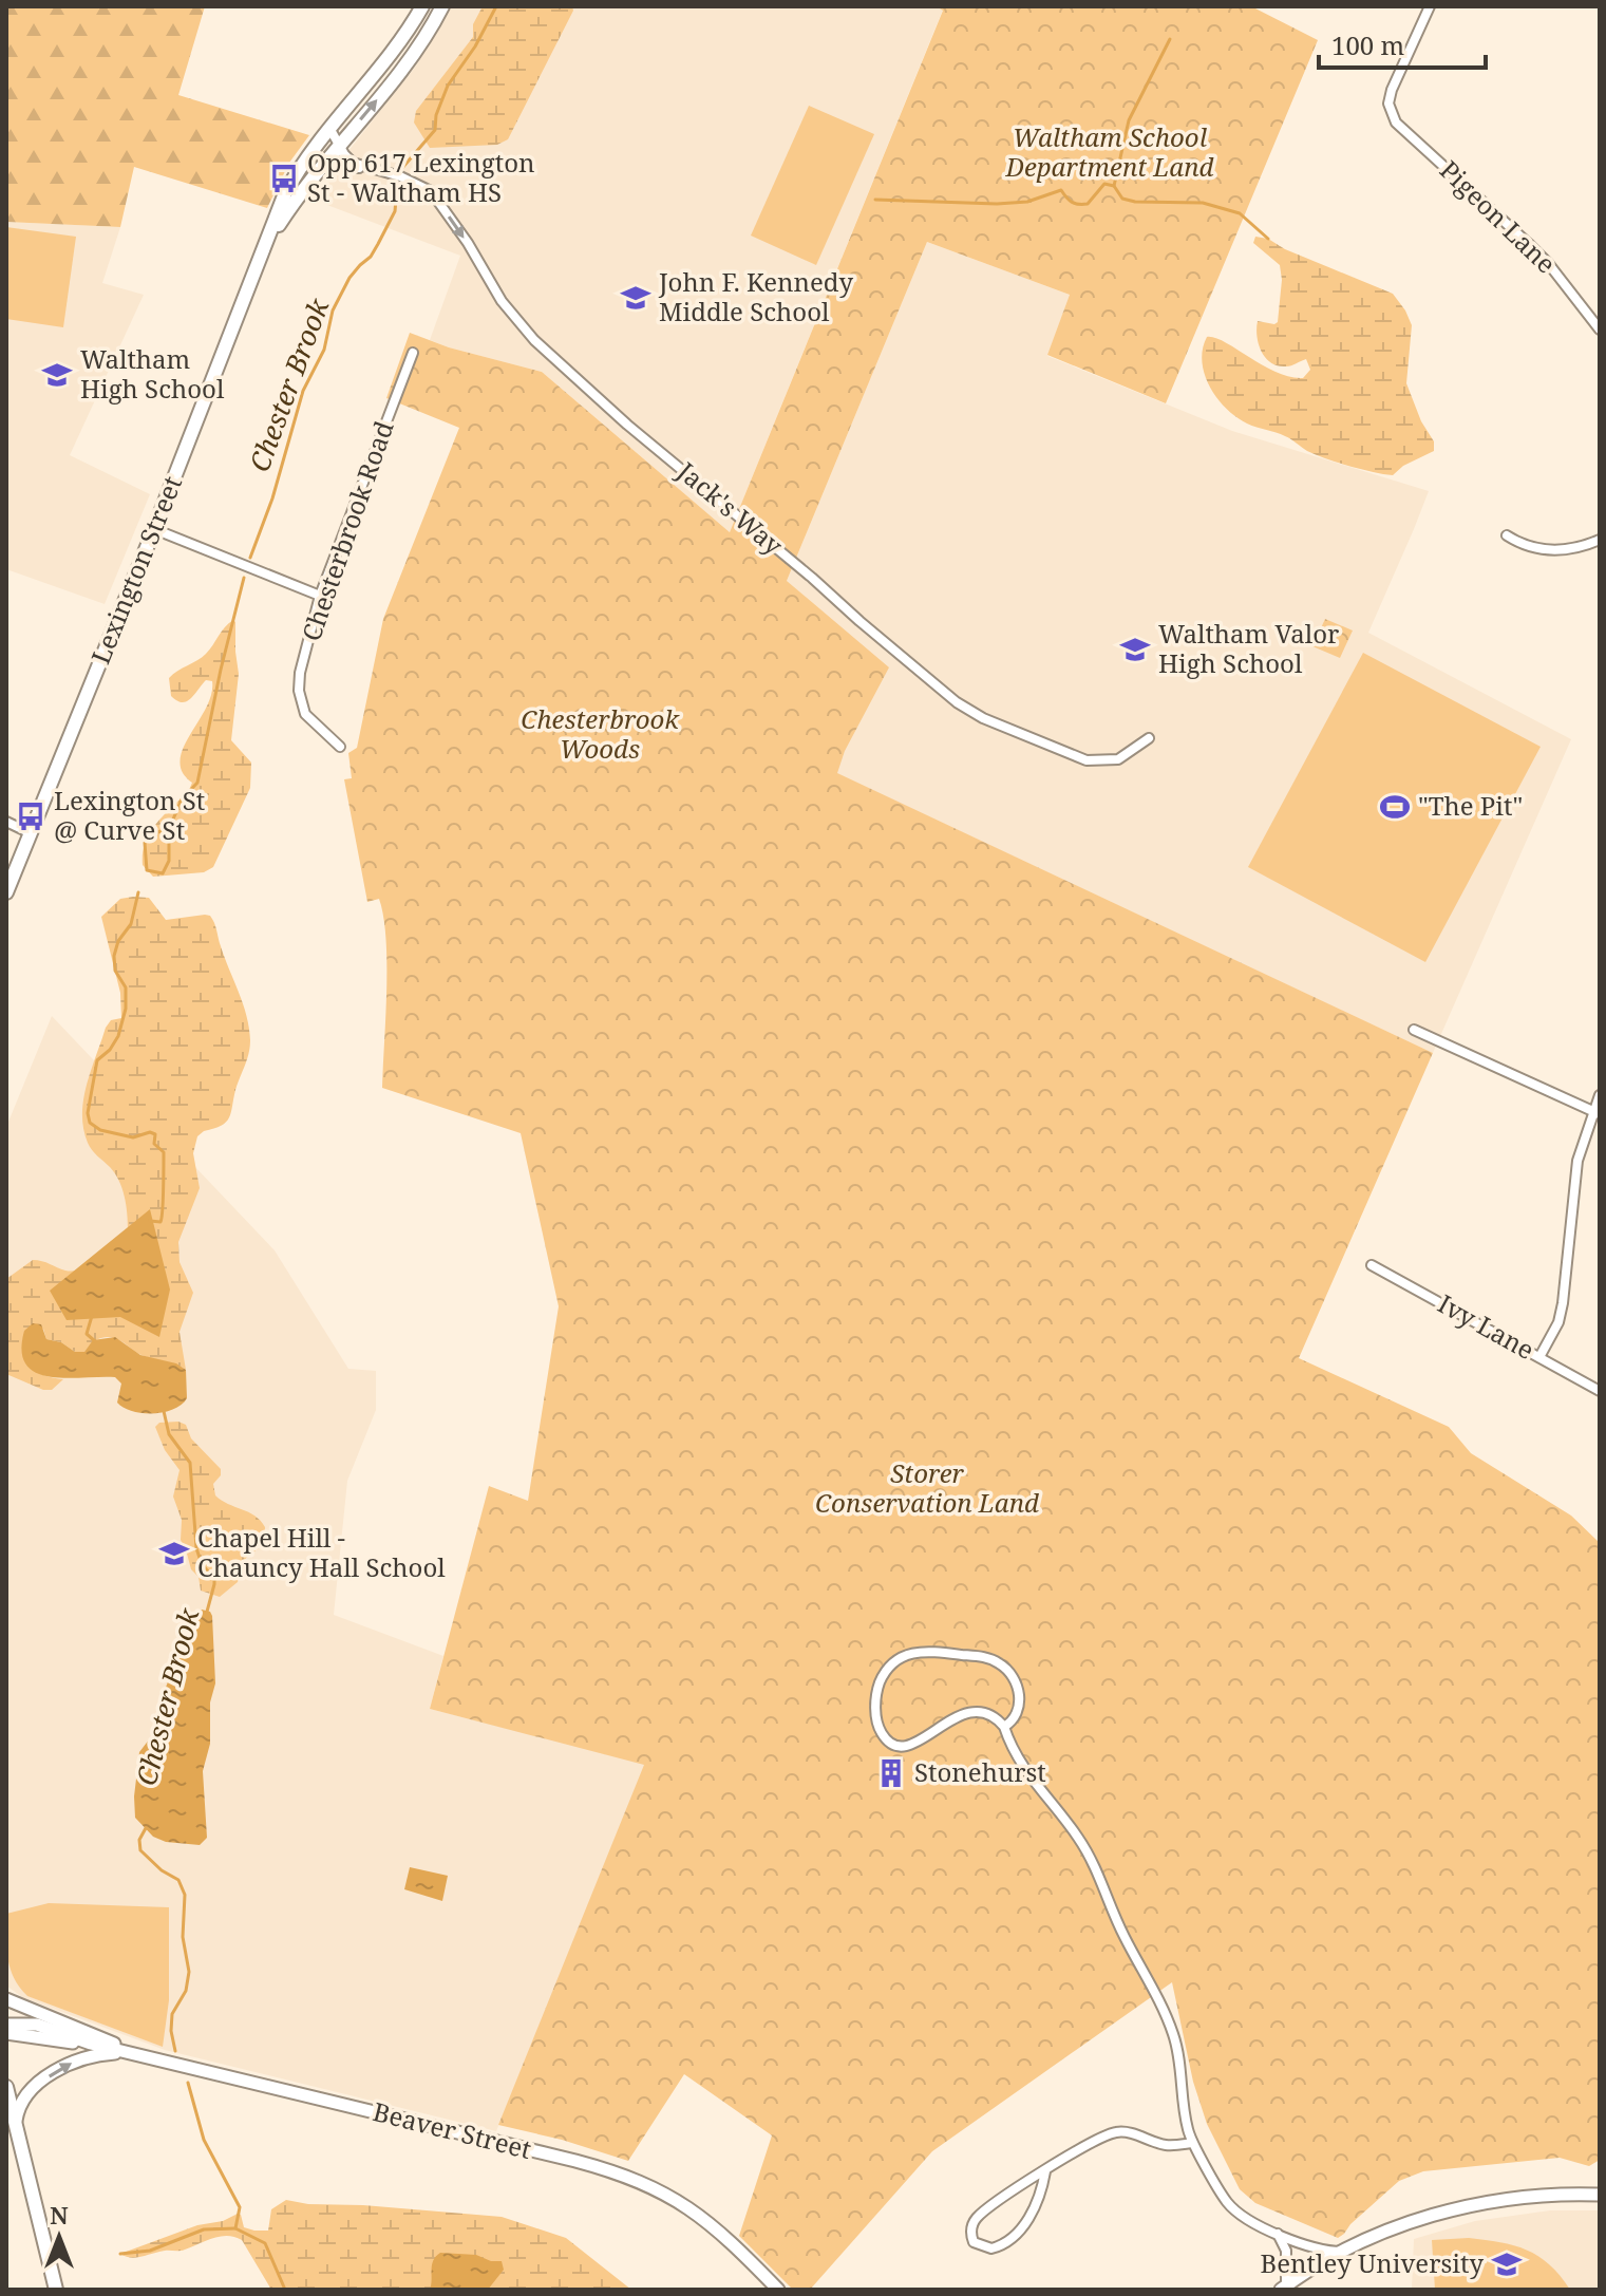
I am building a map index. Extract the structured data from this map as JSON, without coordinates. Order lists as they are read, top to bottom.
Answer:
{
  "streets": {
    "main road": ["Lexington Street", "Beaver Street"],
    "street": [
      "Pigeon Lane",
      "Jack's Way",
      "Chesterbrook Road",
      "Ivy Lane"
    ]
  },
  "crossings": [
    ["Jack's Way", "Lexington Street"]
  ],
  "one_way": ["Jack's Way"],
  "water": ["Chester Brook"],
  "parks": ["Waltham School Department Land", "Chesterbrook Woods", "Storer Conservation Land"],
  "places": {
    "bus stop": ["Opp 617 Lexington St - Waltham HS", "Lexington St @ Curve St"],
    "school or university": [
      "John F. Kennedy Middle School",
      "Waltham High School",
      "Waltham Valor High School",
      "Chapel Hill - Chauncy Hall School",
      "Bentley University"
    ],
    "sports": ["\"The Pit\""],
    "building": ["Stonehurst"]
  },
  "scale_bar": "100 m",
  "north": "top"
}
